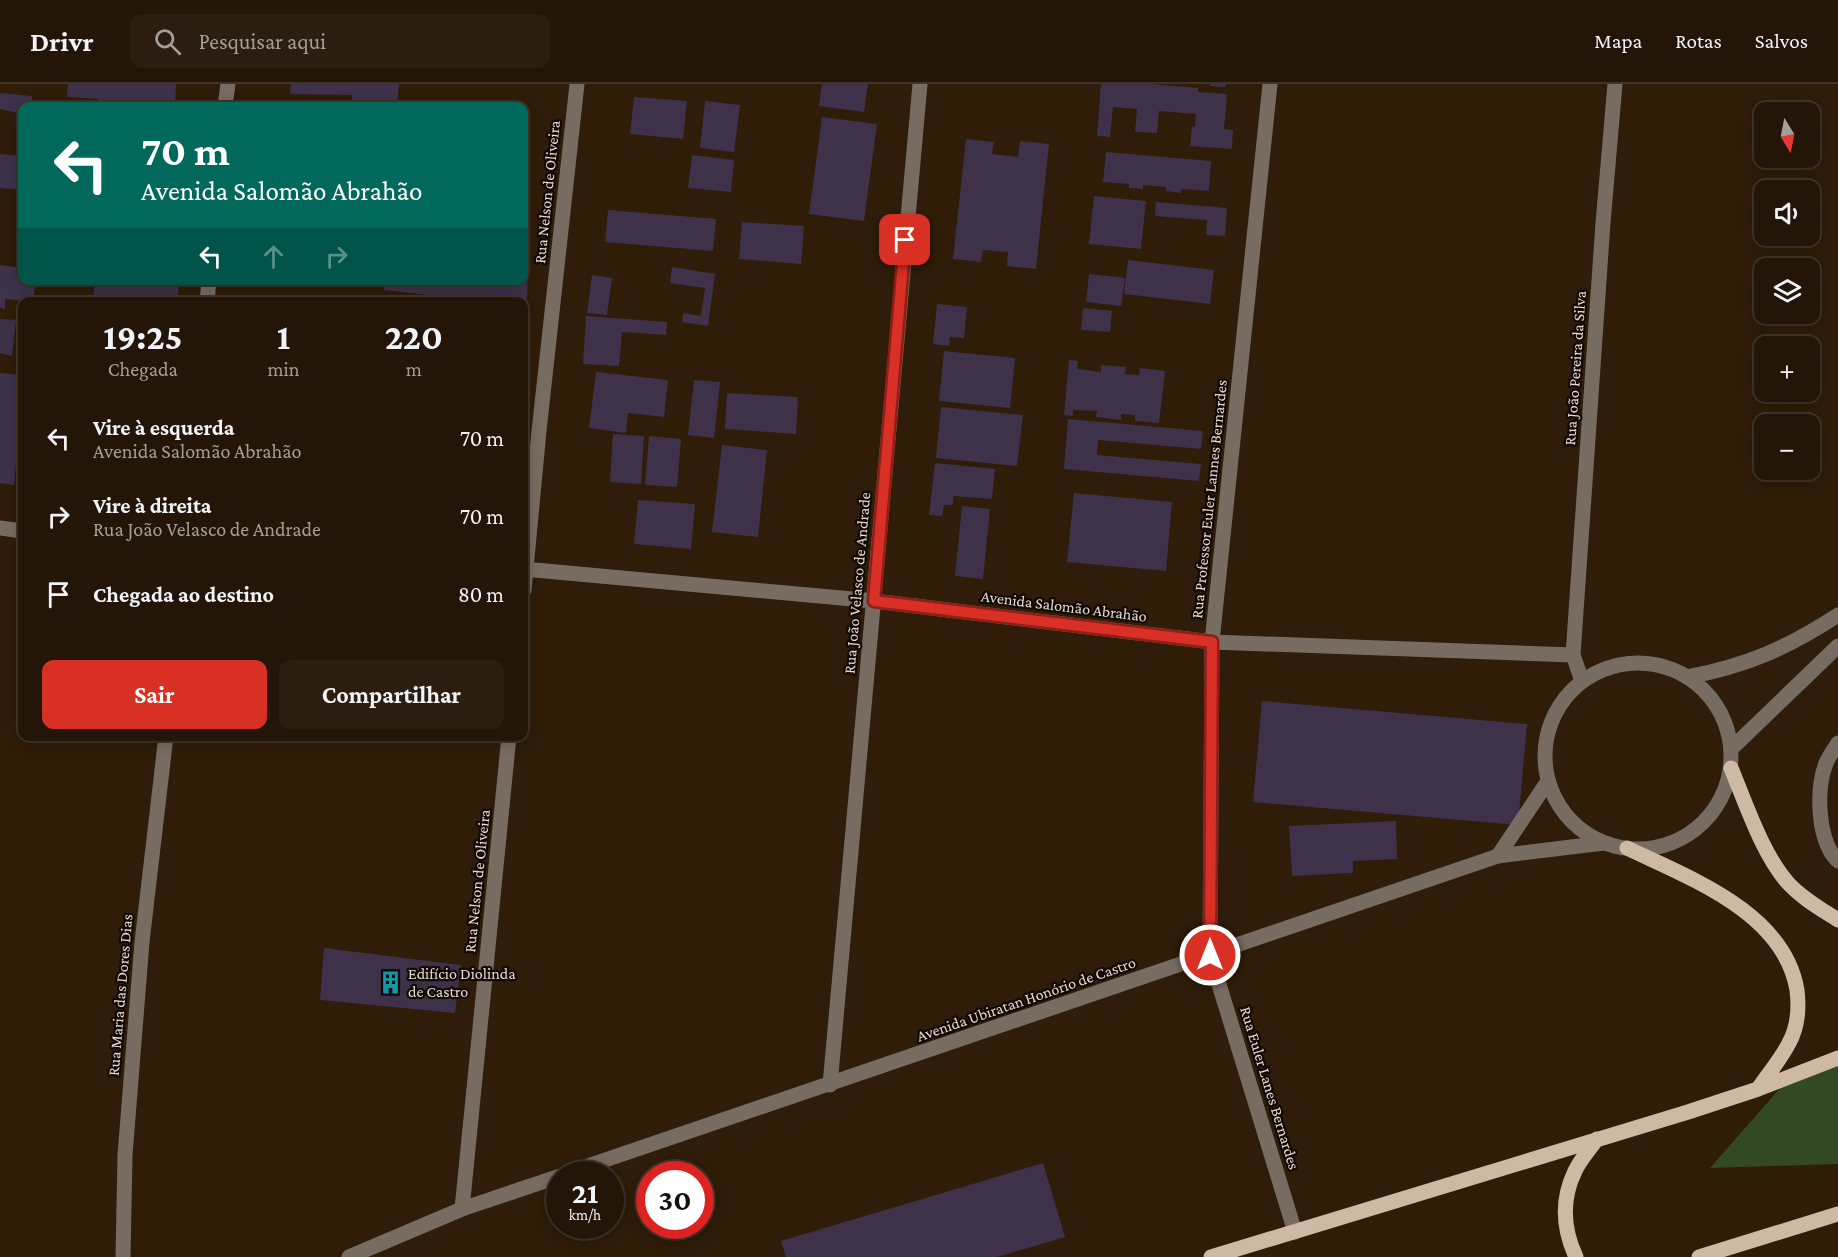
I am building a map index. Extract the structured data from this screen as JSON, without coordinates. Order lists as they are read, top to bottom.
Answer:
{
  "streets": {
    "street": [
      "Rua Nelson de Oliveira",
      "Rua João Pereira da Silva",
      "Rua Professor Euler Lannes Bernardes",
      "Rua João Velasco de Andrade",
      "Avenida Salomão Abrahão",
      "Rua Maria das Dores Dias",
      "Avenida Ubiratan Honório de Castro",
      "Rua Euler Lanes Bernardes"
    ]
  },
  "crossings": [
    ["Rua João Pereira da Silva", "Avenida Salomão Abrahão"],
    ["Rua Professor Euler Lannes Bernardes", "Avenida Salomão Abrahão"],
    ["Rua Professor Euler Lannes Bernardes", "Avenida Ubiratan Honório de Castro"],
    ["Rua Professor Euler Lannes Bernardes", "Rua Euler Lanes Bernardes"],
    ["Rua João Velasco de Andrade", "Avenida Salomão Abrahão"],
    ["Rua João Velasco de Andrade", "Avenida Ubiratan Honório de Castro"],
    ["Avenida Ubiratan Honório de Castro", "Rua Euler Lanes Bernardes"]
  ],
  "places": {
    "building": ["Edifício Diolinda de Castro"]
  },
  "north": "bottom",
  "page": {
    "header": "Drivr",
    "search": "Pesquisar aqui",
    "nav": ["Mapa", "Rotas", "Salvos"],
    "map_buttons": ["+", "−"],
    "turn": ["70 m", "Avenida Salomão Abrahão"],
    "eta": [
      "19:25",
      "Chegada",
      "1",
      "min",
      "220",
      "m"
    ],
    "list": [
      {
        "name": "Vire à esquerda",
        "note": "Avenida Salomão Abrahão",
        "value": "70 m"
      },
      {
        "name": "Vire à direita",
        "note": "Rua João Velasco de Andrade",
        "value": "70 m"
      },
      {
        "name": "Chegada ao destino",
        "value": "80 m"
      }
    ],
    "buttons": ["Sair", "Compartilhar"],
    "speed": "21 km/h",
    "limit": "30"
  }
}
